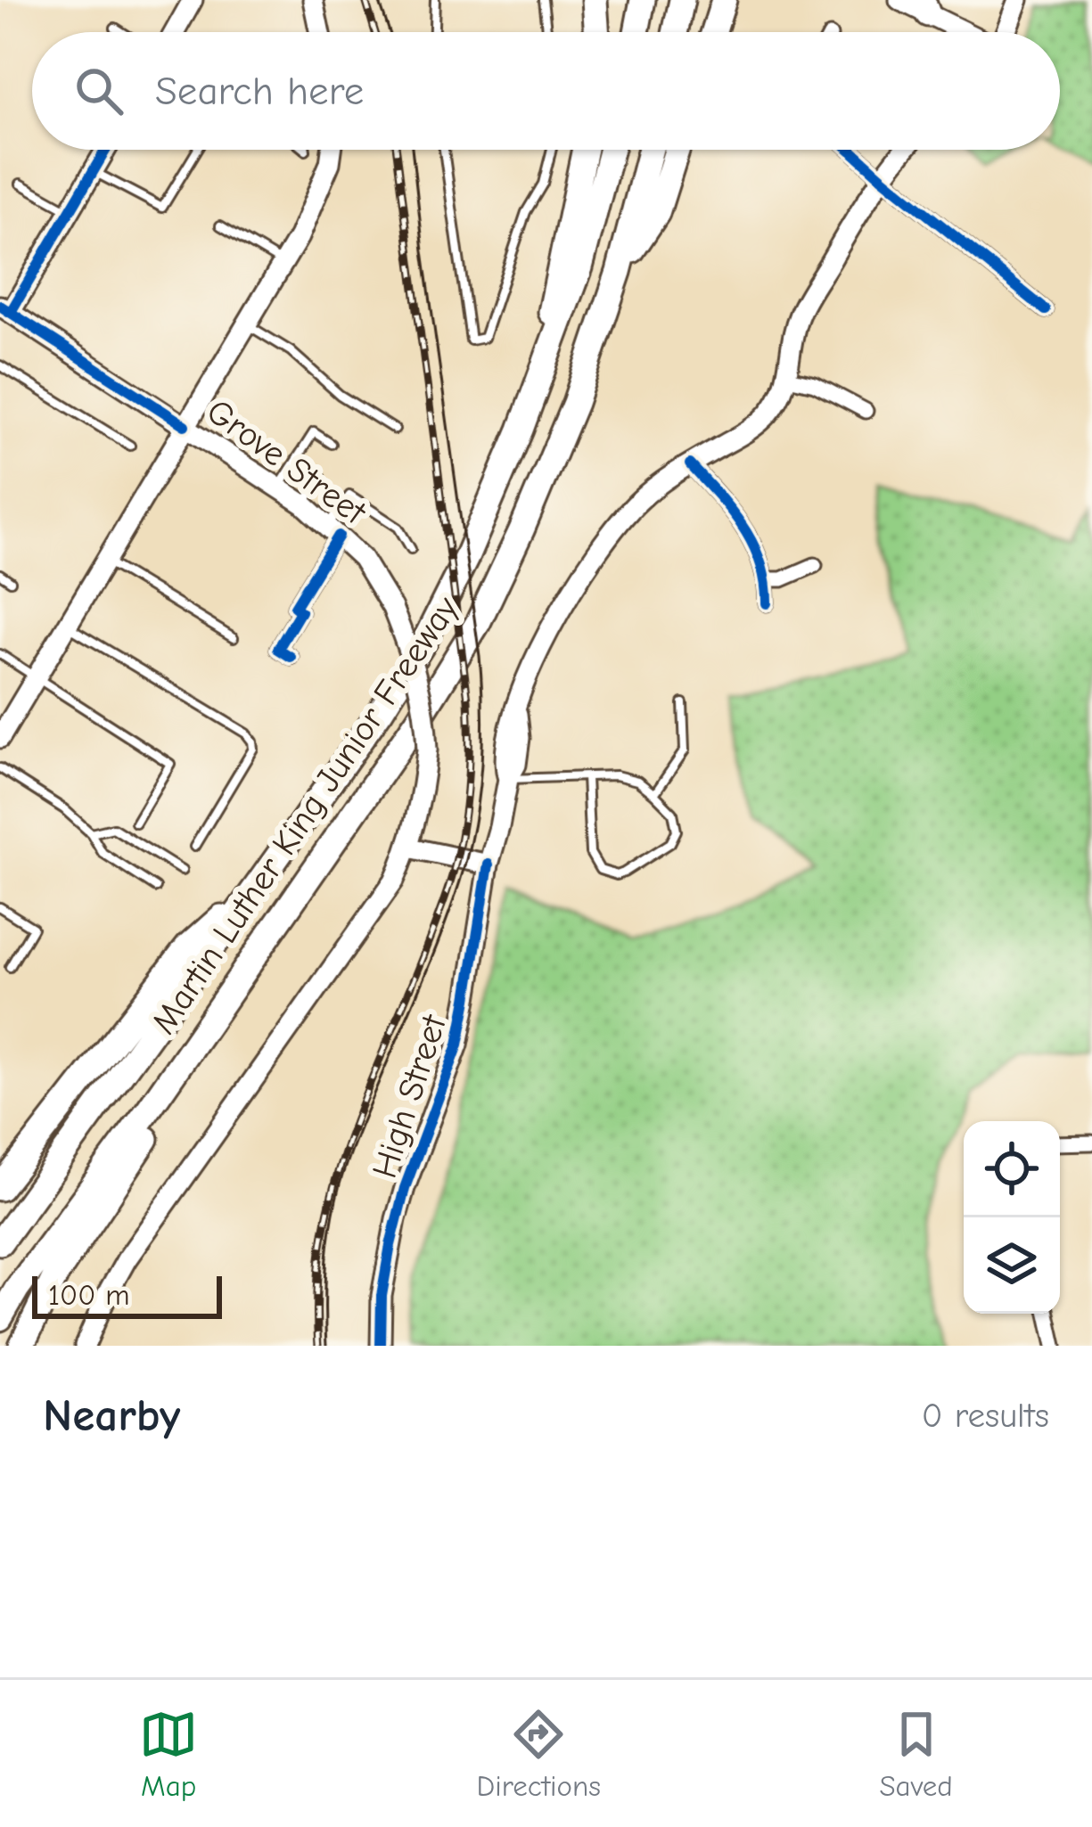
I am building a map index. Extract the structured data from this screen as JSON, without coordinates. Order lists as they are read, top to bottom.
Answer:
{
  "streets": {
    "highway": ["Martin Luther King Junior Freeway"],
    "main road": ["Grove Street", "High Street"]
  },
  "scale_bar": "100 m",
  "page": {
    "search": "Search here",
    "scale": "100 m",
    "heading": ["Nearby", "0 results"],
    "nav": ["Map", "Directions", "Saved"]
  }
}
